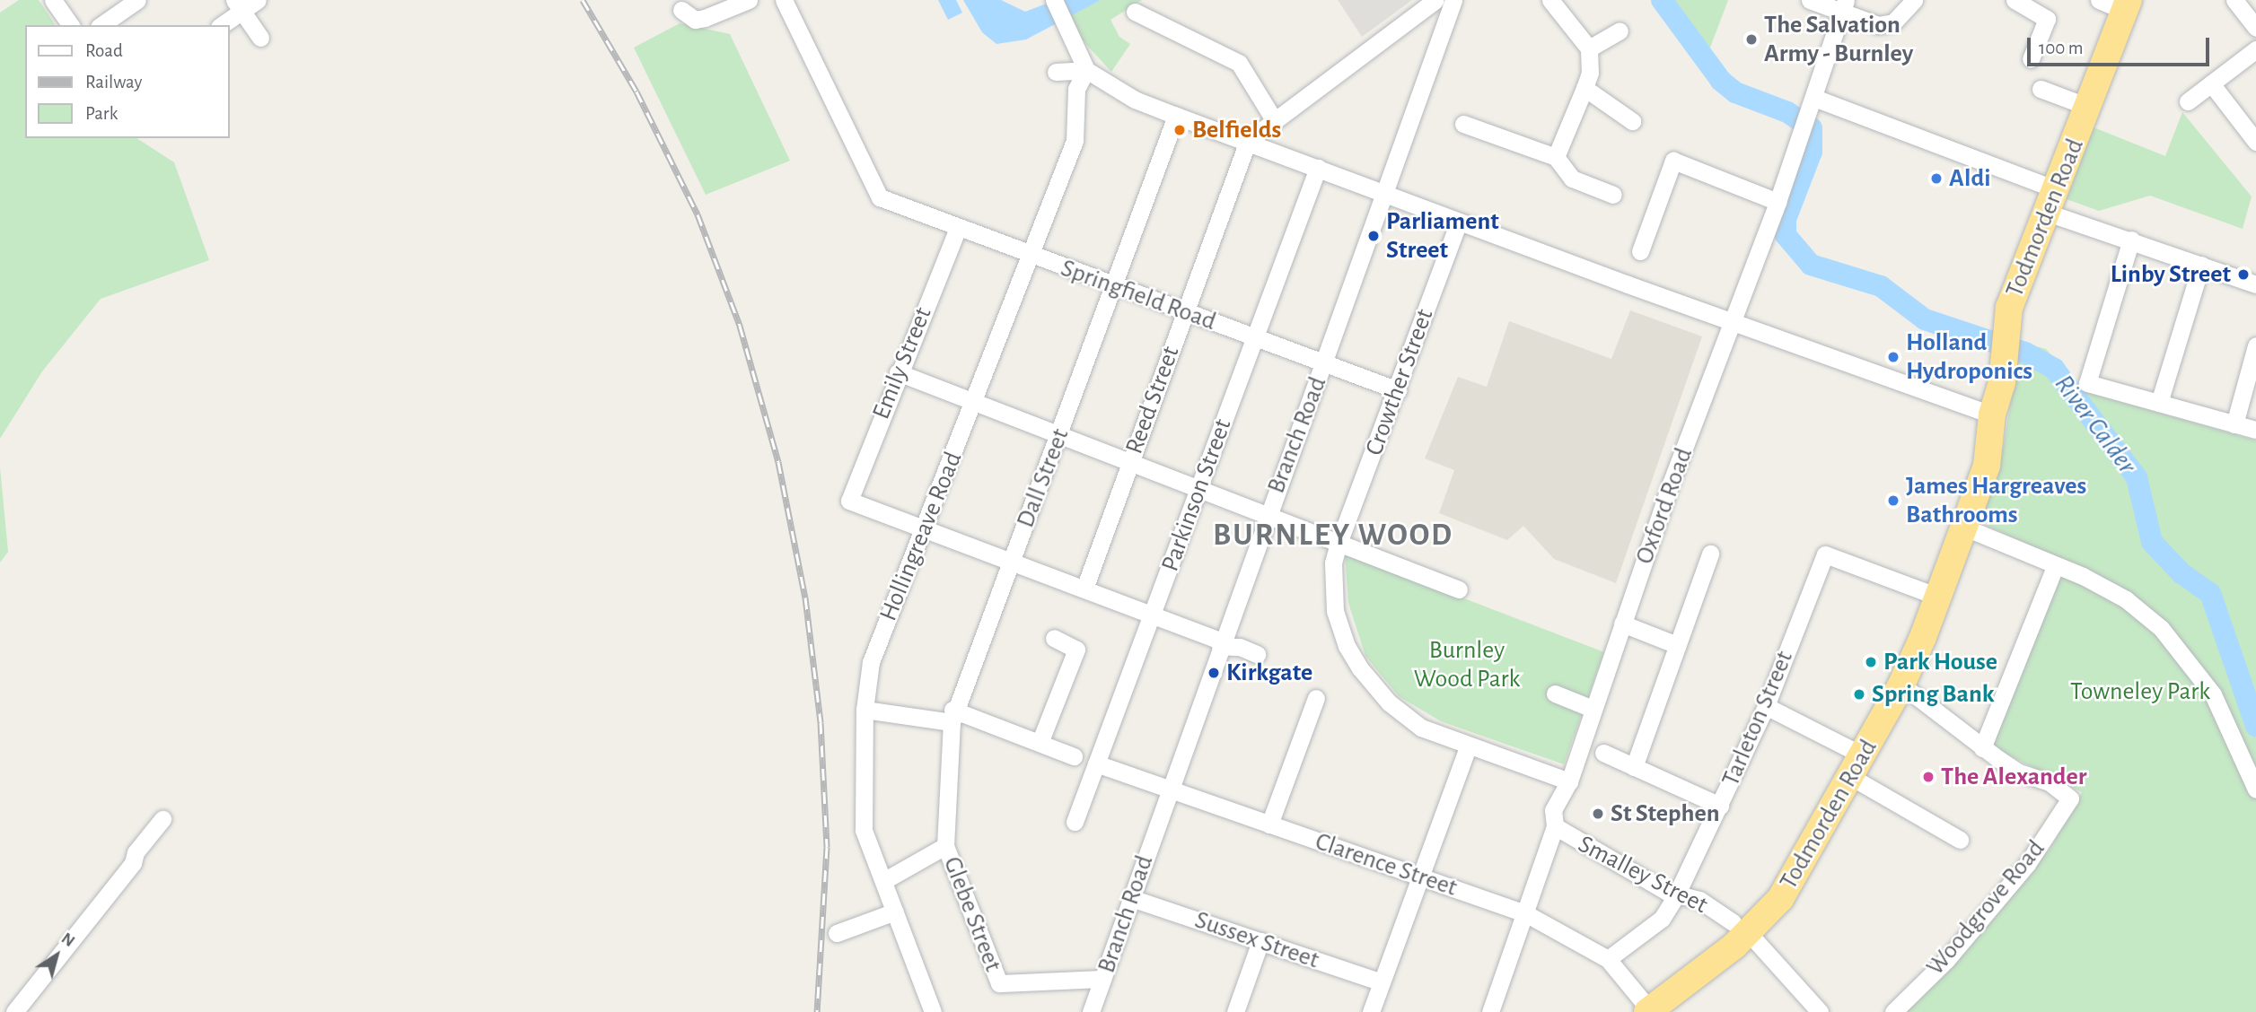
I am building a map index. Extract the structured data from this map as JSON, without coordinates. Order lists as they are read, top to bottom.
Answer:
{
  "streets": {
    "highway": ["Todmorden Road"],
    "street": [
      "Springfield Road",
      "Emily Street",
      "Crowther Street",
      "Reed Street",
      "Branch Road",
      "Dall Street",
      "Parkinson Street",
      "Oxford Road",
      "Hollingreave Road",
      "Tarleton Street",
      "Clarence Street",
      "Smalley Street",
      "Woodgrove Road",
      "Glebe Street",
      "Sussex Street"
    ]
  },
  "crossings": [
    ["Todmorden Road", "Tarleton Street"],
    ["Todmorden Road", "Clarence Street"],
    ["Todmorden Road", "Smalley Street"],
    ["Springfield Road", "Emily Street"],
    ["Springfield Road", "Crowther Street"],
    ["Springfield Road", "Reed Street"],
    ["Springfield Road", "Branch Road"],
    ["Springfield Road", "Dall Street"],
    ["Springfield Road", "Parkinson Street"],
    ["Springfield Road", "Hollingreave Road"],
    ["Emily Street", "Hollingreave Road"],
    ["Crowther Street", "Oxford Road"],
    ["Branch Road", "Clarence Street"],
    ["Branch Road", "Glebe Street"],
    ["Branch Road", "Sussex Street"],
    ["Dall Street", "Glebe Street"],
    ["Parkinson Street", "Clarence Street"],
    ["Oxford Road", "Clarence Street"],
    ["Oxford Road", "Smalley Street"],
    ["Tarleton Street", "Clarence Street"],
    ["Tarleton Street", "Smalley Street"]
  ],
  "districts": ["BURNLEY WOOD"],
  "water": ["River Calder"],
  "parks": ["Burnley Wood Park", "Towneley Park"],
  "places": [
    "The Salvation Army - Burnley",
    "Belfields",
    "Aldi",
    "Parliament Street",
    "Linby Street",
    "Holland Hydroponics",
    "James Hargreaves Bathrooms",
    "Park House",
    "Kirkgate",
    "Spring Bank",
    "The Alexander",
    "St Stephen"
  ],
  "legend": ["Road", "Railway", "Park"],
  "scale_bar": "100 m",
  "north": "top right"
}
